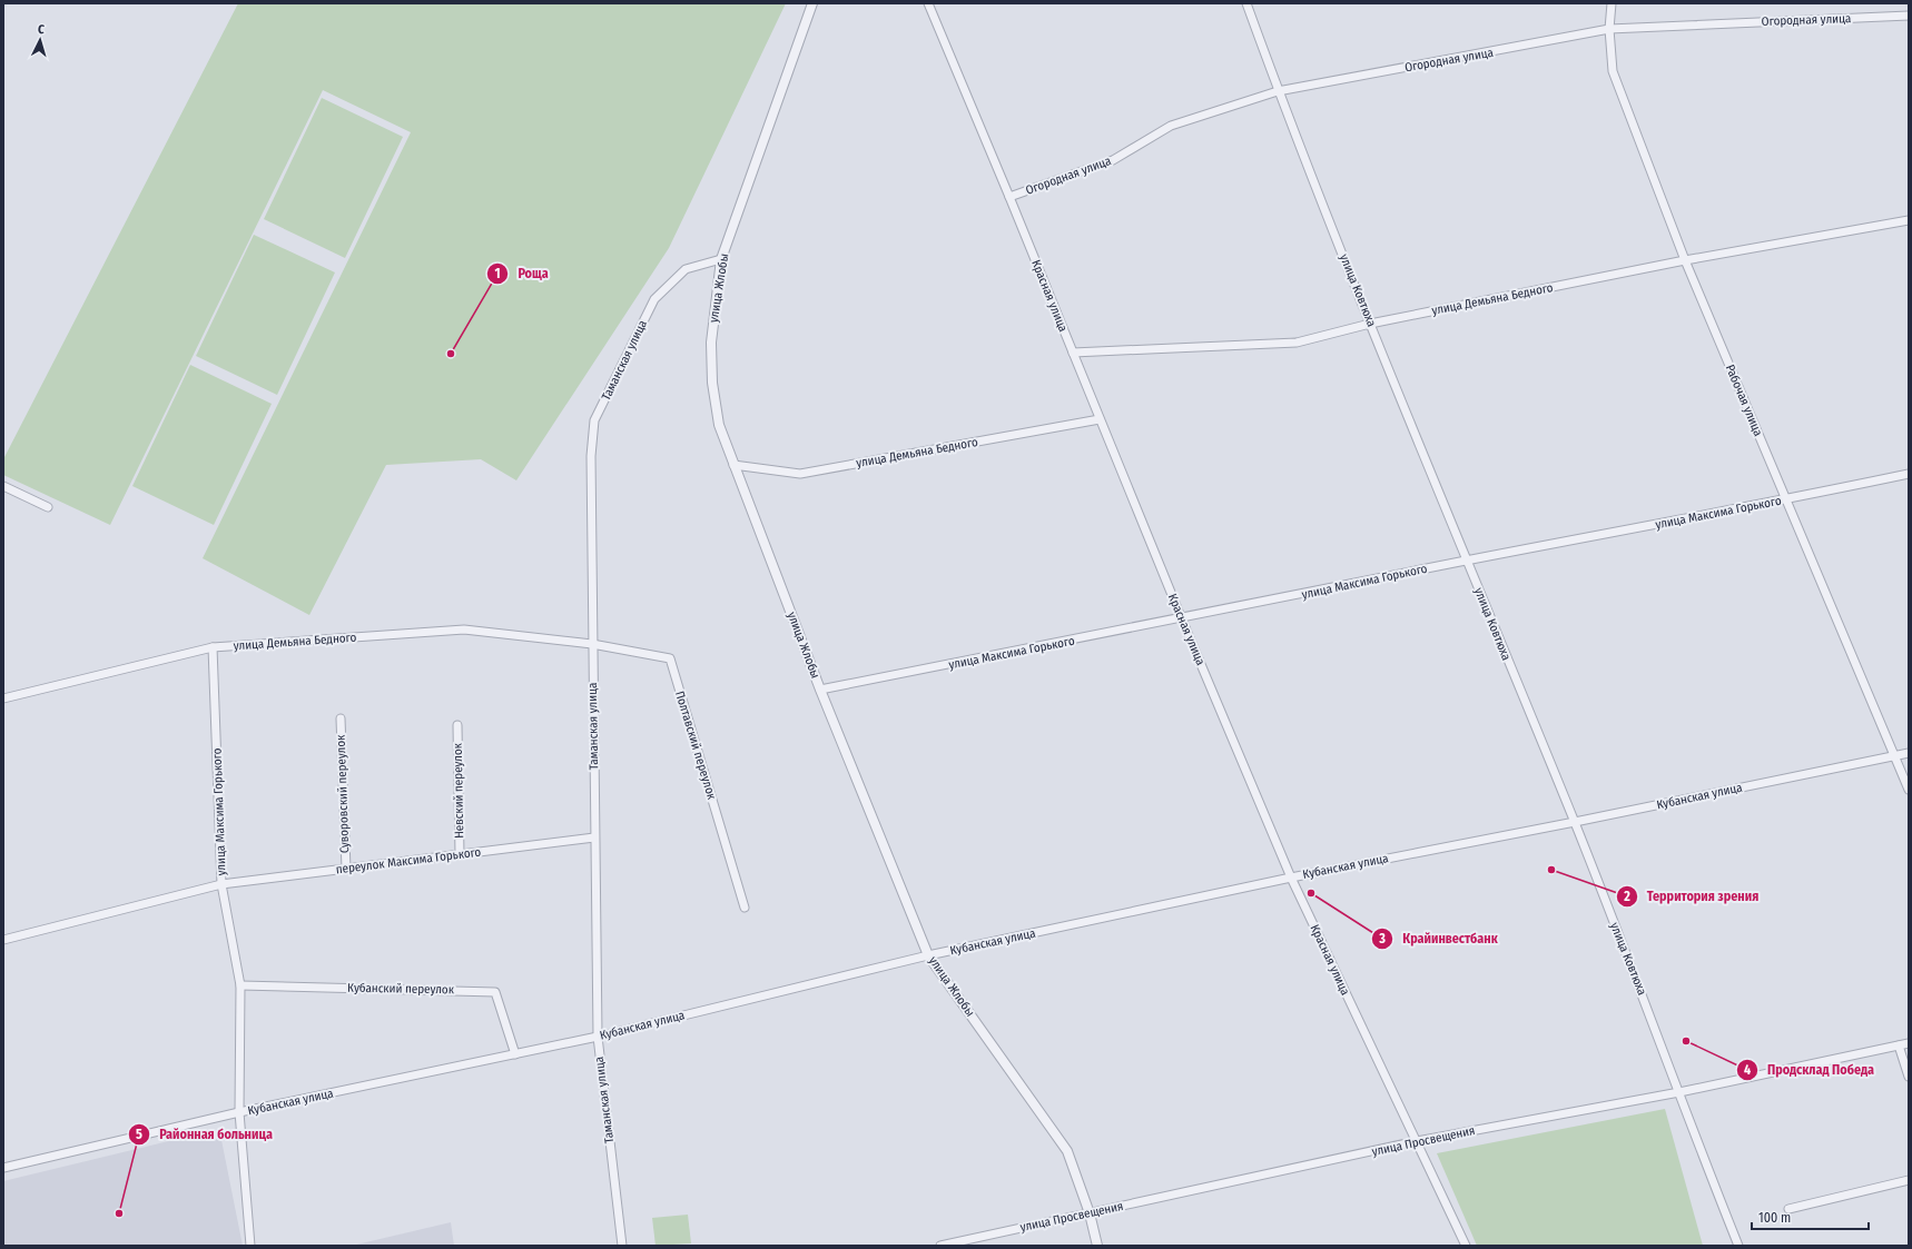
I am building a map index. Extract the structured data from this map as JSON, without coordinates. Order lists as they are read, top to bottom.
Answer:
{
  "streets": {
    "street": [
      "Огородная улица",
      "улица Жлобы",
      "улица Ковтюха",
      "Красная улица",
      "улица Демьяна Бедного",
      "Таманская улица",
      "Рабочая улица",
      "улица Максима Горького",
      "Полтавский переулок",
      "Невский переулок",
      "Суворовский переулок",
      "Кубанская улица",
      "переулок Максима Горького",
      "Кубанский переулок",
      "улица Просвещения"
    ]
  },
  "crossings": [
    ["Огородная улица", "улица Ковтюха"],
    ["Огородная улица", "Красная улица"],
    ["Огородная улица", "Рабочая улица"],
    ["улица Жлобы", "улица Демьяна Бедного"],
    ["улица Жлобы", "Таманская улица"],
    ["улица Жлобы", "улица Максима Горького"],
    ["улица Жлобы", "Кубанская улица"],
    ["улица Жлобы", "улица Просвещения"],
    ["улица Ковтюха", "улица Демьяна Бедного"],
    ["улица Ковтюха", "улица Максима Горького"],
    ["улица Ковтюха", "Кубанская улица"],
    ["улица Ковтюха", "улица Просвещения"],
    ["Красная улица", "улица Демьяна Бедного"],
    ["Красная улица", "улица Максима Горького"],
    ["Красная улица", "Кубанская улица"],
    ["Красная улица", "улица Просвещения"],
    ["улица Демьяна Бедного", "Таманская улица"],
    ["улица Демьяна Бедного", "Рабочая улица"],
    ["улица Демьяна Бедного", "улица Максима Горького"],
    ["улица Демьяна Бедного", "Полтавский переулок"],
    ["Таманская улица", "Полтавский переулок"],
    ["Таманская улица", "Кубанская улица"],
    ["Таманская улица", "переулок Максима Горького"],
    ["Рабочая улица", "улица Максима Горького"],
    ["Рабочая улица", "Кубанская улица"],
    ["улица Максима Горького", "переулок Максима Горького"],
    ["Невский переулок", "переулок Максима Горького"],
    ["Суворовский переулок", "переулок Максима Горького"],
    ["Кубанская улица", "Кубанский переулок"]
  ],
  "places": [
    "Роща",
    "Территория зрения",
    "Крайинвестбанк",
    "Продсклад Победа",
    "Районная больница"
  ],
  "scale_bar": "100 m",
  "north": "top"
}
